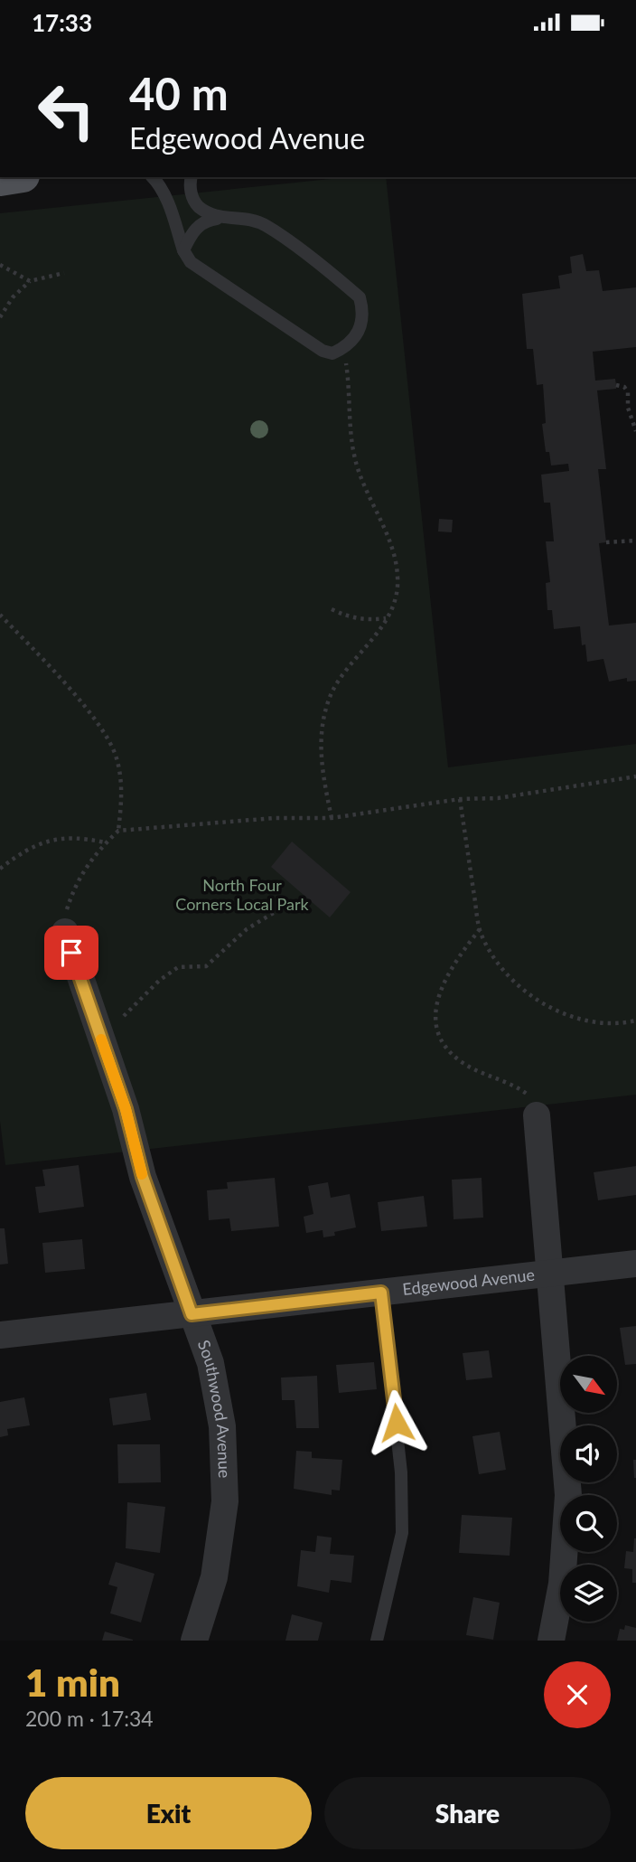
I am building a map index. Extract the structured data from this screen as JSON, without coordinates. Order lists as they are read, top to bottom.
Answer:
{
  "streets": {
    "street": ["Edgewood Avenue", "Southwood Avenue"]
  },
  "crossings": [
    ["Edgewood Avenue", "Southwood Avenue"]
  ],
  "parks": ["North Four Corners Local Park"],
  "north": "bottom right",
  "page": {
    "status": "17:33",
    "turn": ["40 m", "Edgewood Avenue"],
    "heading": ["1 min", "200 m · 17:34"],
    "buttons": ["Exit", "Share"]
  }
}
